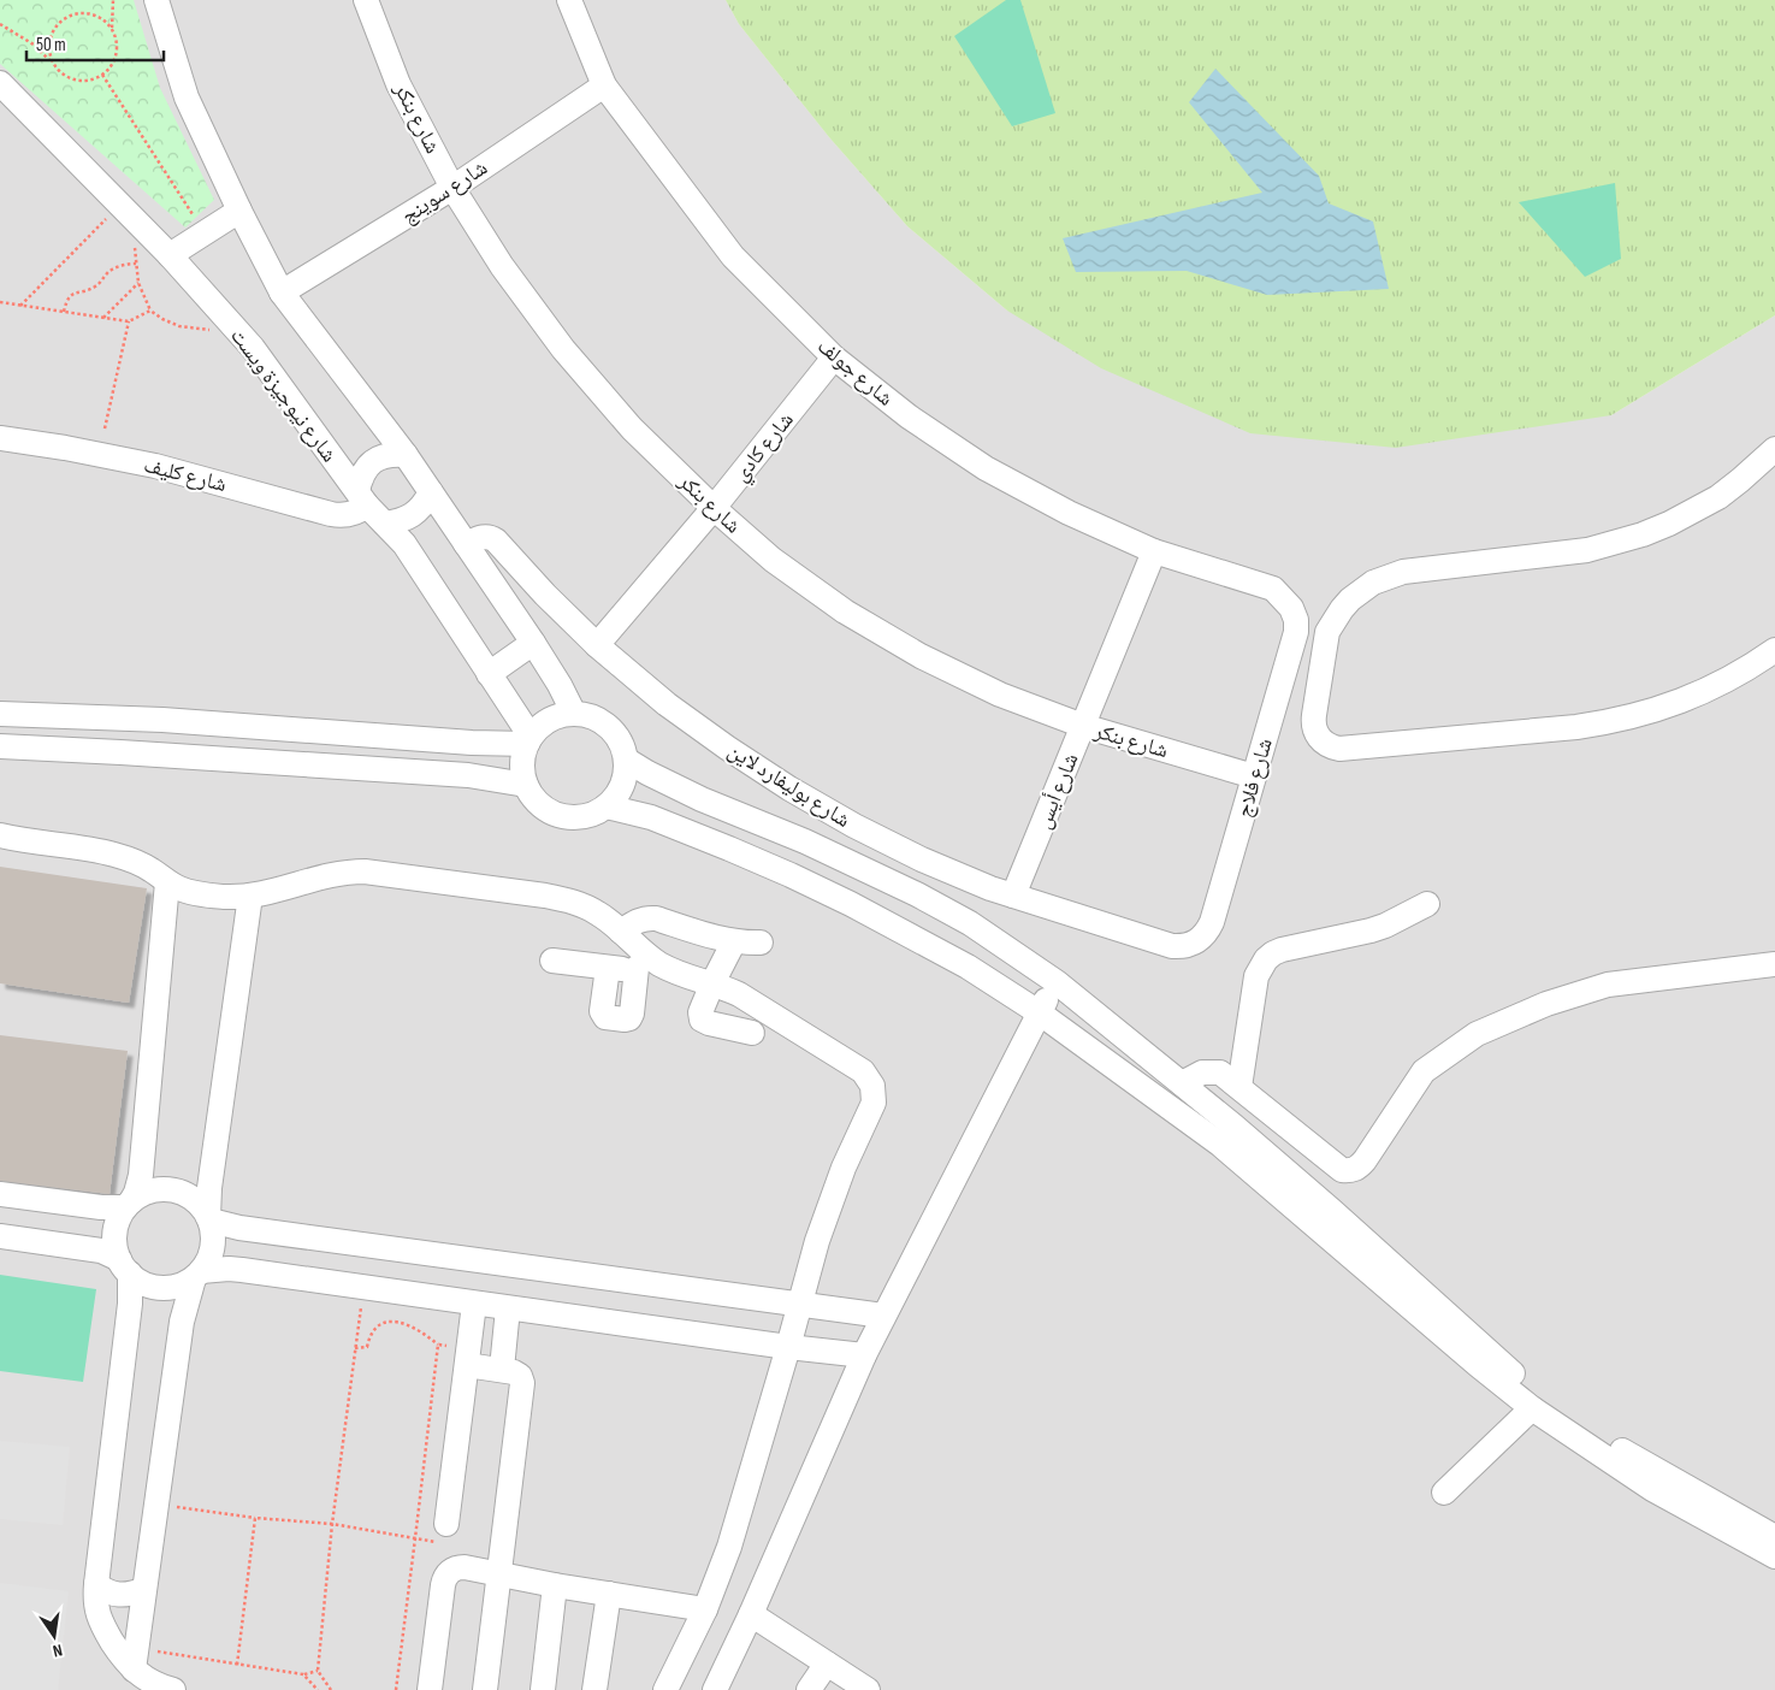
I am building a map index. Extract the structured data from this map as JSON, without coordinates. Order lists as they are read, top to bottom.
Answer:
{
  "streets": {
    "street": [
      "شارع بنكر",
      "شارع سوينج",
      "شارع جولف",
      "شارع نيوجيزة ويست",
      "شارع كادي",
      "شارع كليف",
      "شارع فلاج",
      "شارع بوليفارد لاين",
      "شارع أيس"
    ]
  },
  "crossings": [
    ["شارع بنكر", "شارع سوينج"],
    ["شارع بنكر", "شارع كادي"],
    ["شارع بنكر", "شارع فلاج"],
    ["شارع بنكر", "شارع أيس"],
    ["شارع سوينج", "شارع جولف"],
    ["شارع جولف", "شارع كادي"],
    ["شارع جولف", "شارع فلاج"],
    ["شارع جولف", "شارع أيس"],
    ["شارع نيوجيزة ويست", "شارع كليف"],
    ["شارع كادي", "شارع بوليفارد لاين"],
    ["شارع فلاج", "شارع بوليفارد لاين"],
    ["شارع بوليفارد لاين", "شارع أيس"]
  ],
  "scale_bar": "50 m",
  "north": "bottom"
}
